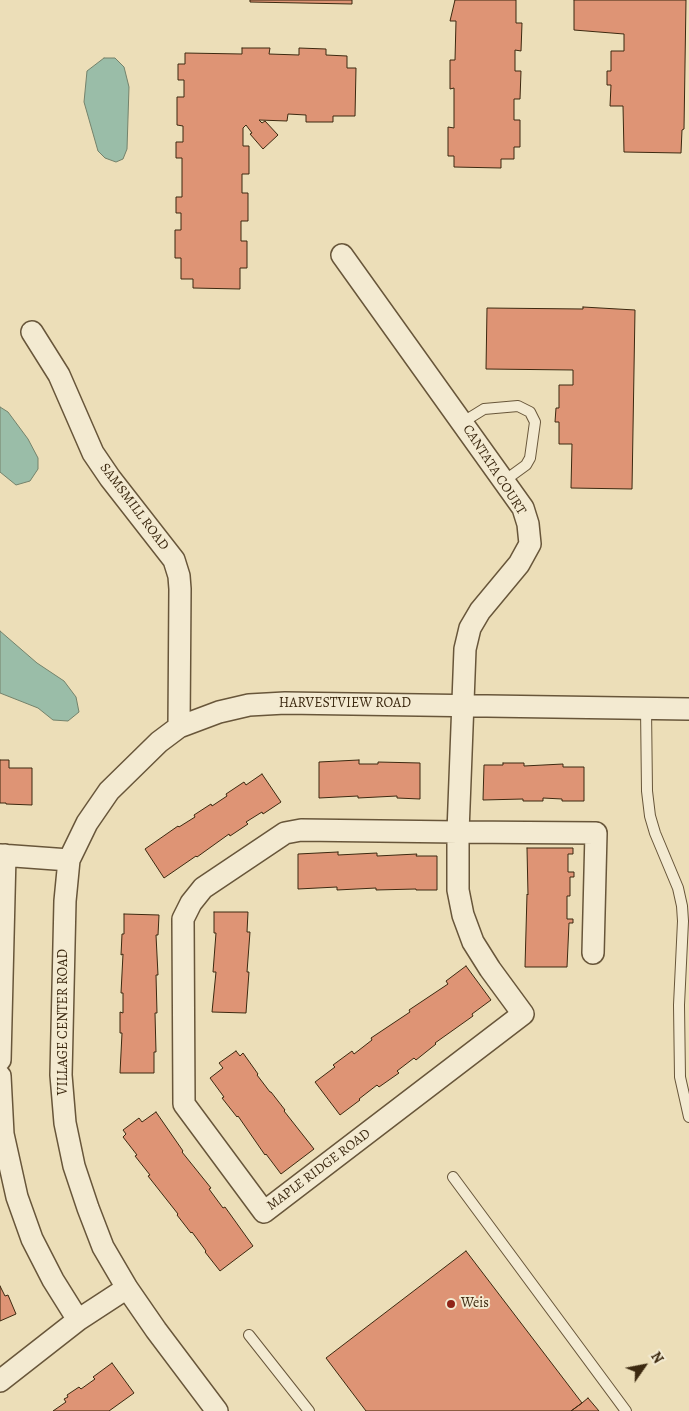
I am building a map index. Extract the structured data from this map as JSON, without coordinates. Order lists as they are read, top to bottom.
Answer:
{
  "streets": {
    "street": [
      "CANTATA COURT",
      "SAMSMILL ROAD",
      "HARVESTVIEW ROAD",
      "VILLAGE CENTER ROAD",
      "MAPLE RIDGE ROAD"
    ]
  },
  "crossings": [
    ["CANTATA COURT", "HARVESTVIEW ROAD"],
    ["CANTATA COURT", "MAPLE RIDGE ROAD"],
    ["SAMSMILL ROAD", "HARVESTVIEW ROAD"],
    ["HARVESTVIEW ROAD", "VILLAGE CENTER ROAD"],
    ["HARVESTVIEW ROAD", "MAPLE RIDGE ROAD"]
  ],
  "places": ["Weis"],
  "north": "top right"
}
